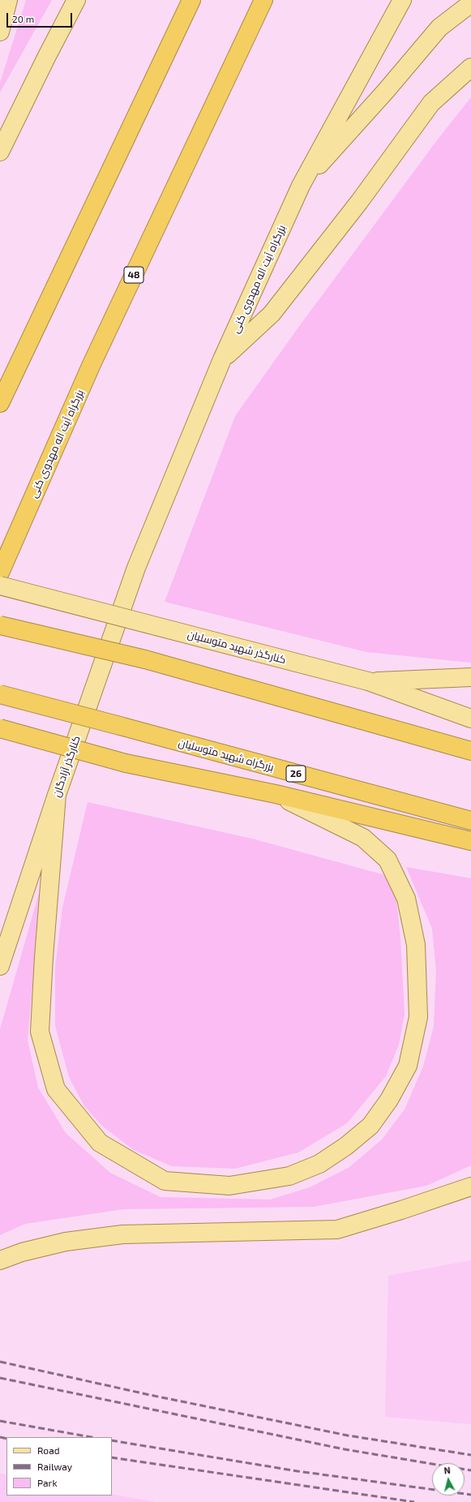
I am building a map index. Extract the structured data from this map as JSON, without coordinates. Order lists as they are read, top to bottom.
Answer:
{
  "streets": {
    "highway": [
      "48",
      "بزرگراه آیت اله مهدوی کنی",
      "بزرگراه شهید متوسلیان",
      "26"
    ],
    "main road": ["کنارگذر شهید متوسلیان", "کنارگذر آزادگان"]
  },
  "crossings": [
    ["بزرگراه آیت اله مهدوی کنی", "کنارگذر آزادگان"]
  ],
  "legend": ["Road", "Railway", "Park"],
  "scale_bar": "20 m",
  "north": "top"
}
